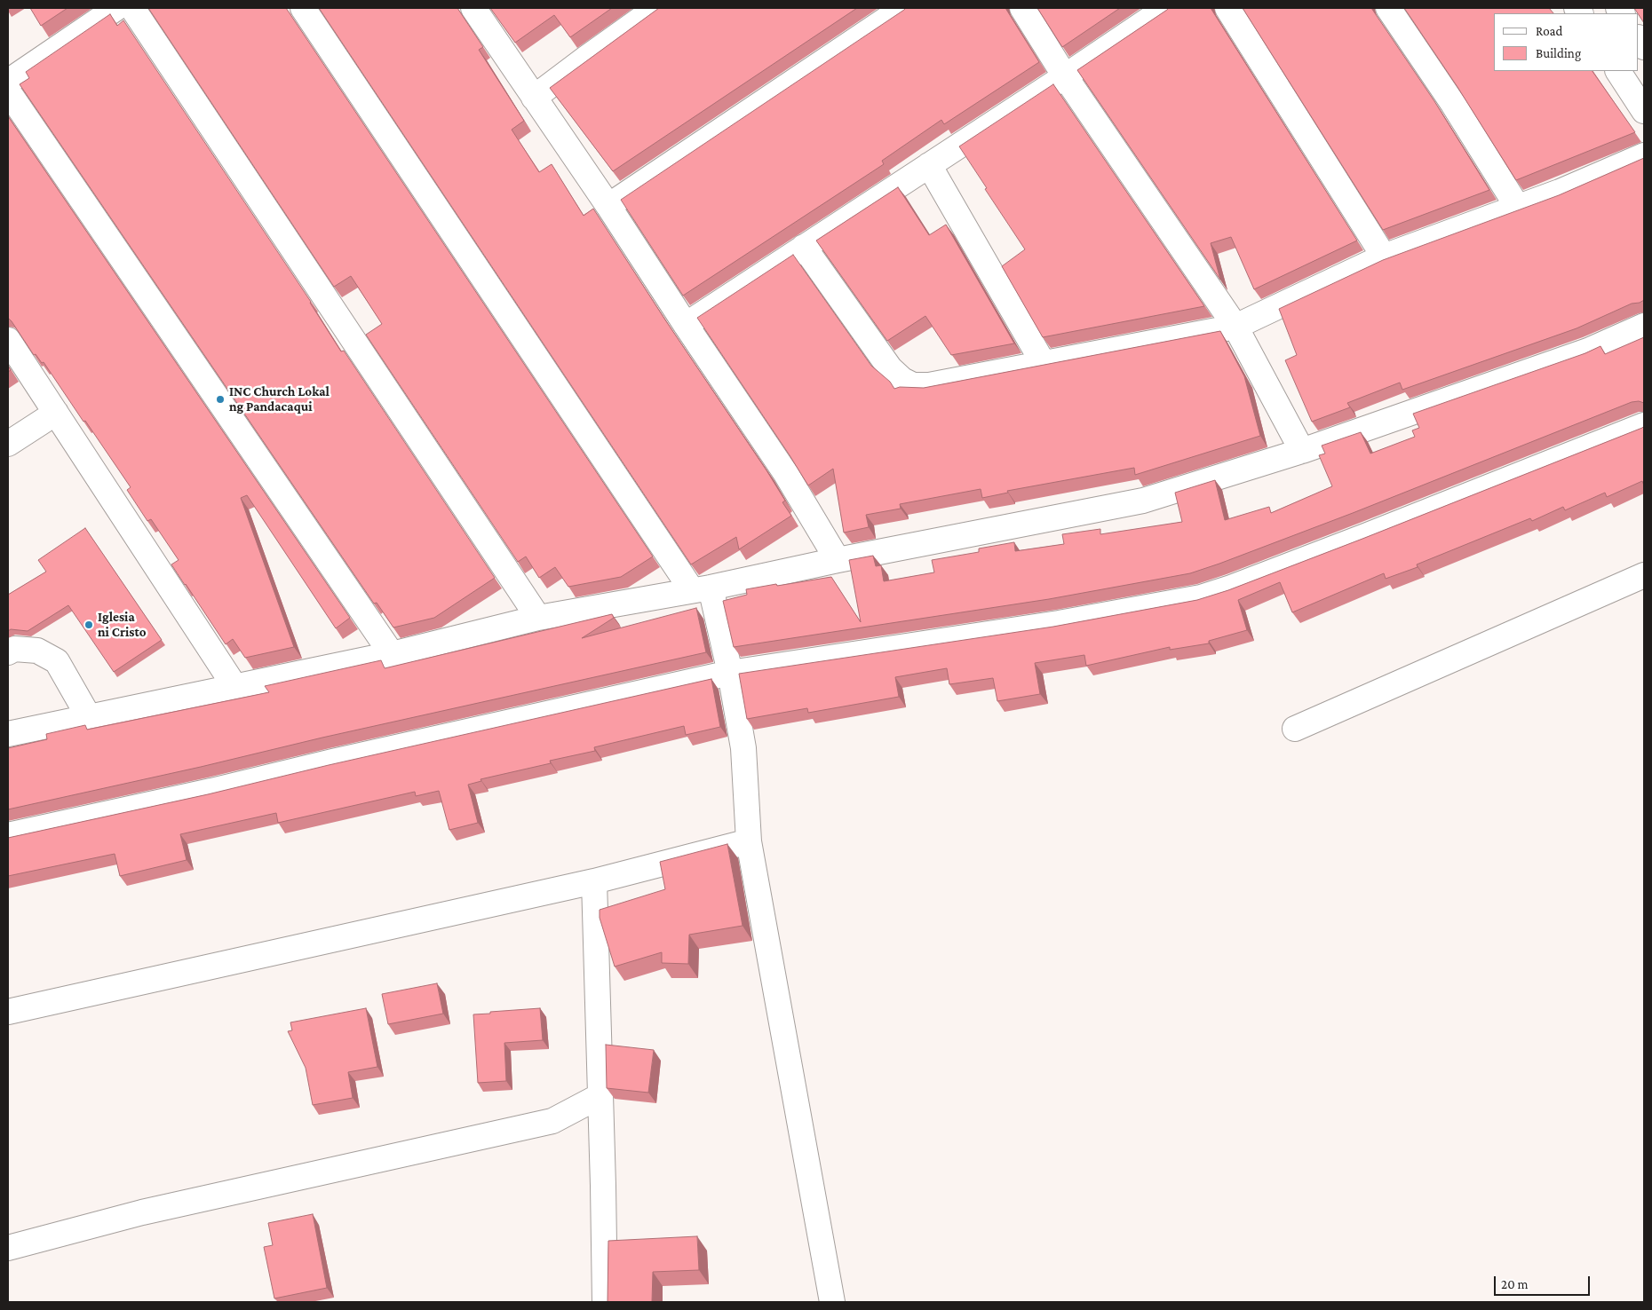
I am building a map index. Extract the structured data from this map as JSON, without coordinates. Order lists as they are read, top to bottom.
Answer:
{
  "places": ["INC Church Lokal ng Pandacaqui", "Iglesia ni Cristo"],
  "legend": ["Road", "Building"],
  "scale_bar": "20 m"
}
